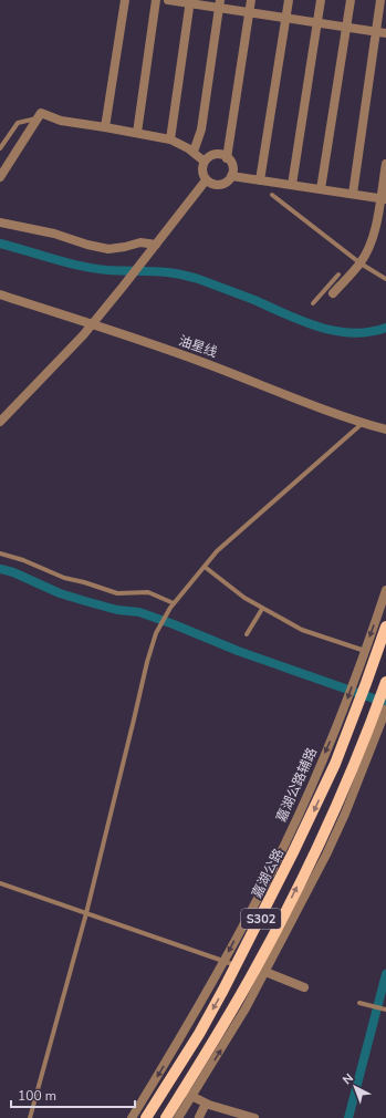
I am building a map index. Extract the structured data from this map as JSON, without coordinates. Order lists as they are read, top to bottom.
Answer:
{
  "streets": {
    "main road": ["嘉湖公路", "S302"],
    "street": ["油星线", "嘉湖公路辅路"]
  },
  "one_way": ["嘉湖公路辅路"],
  "scale_bar": "100 m",
  "north": "top left"
}
